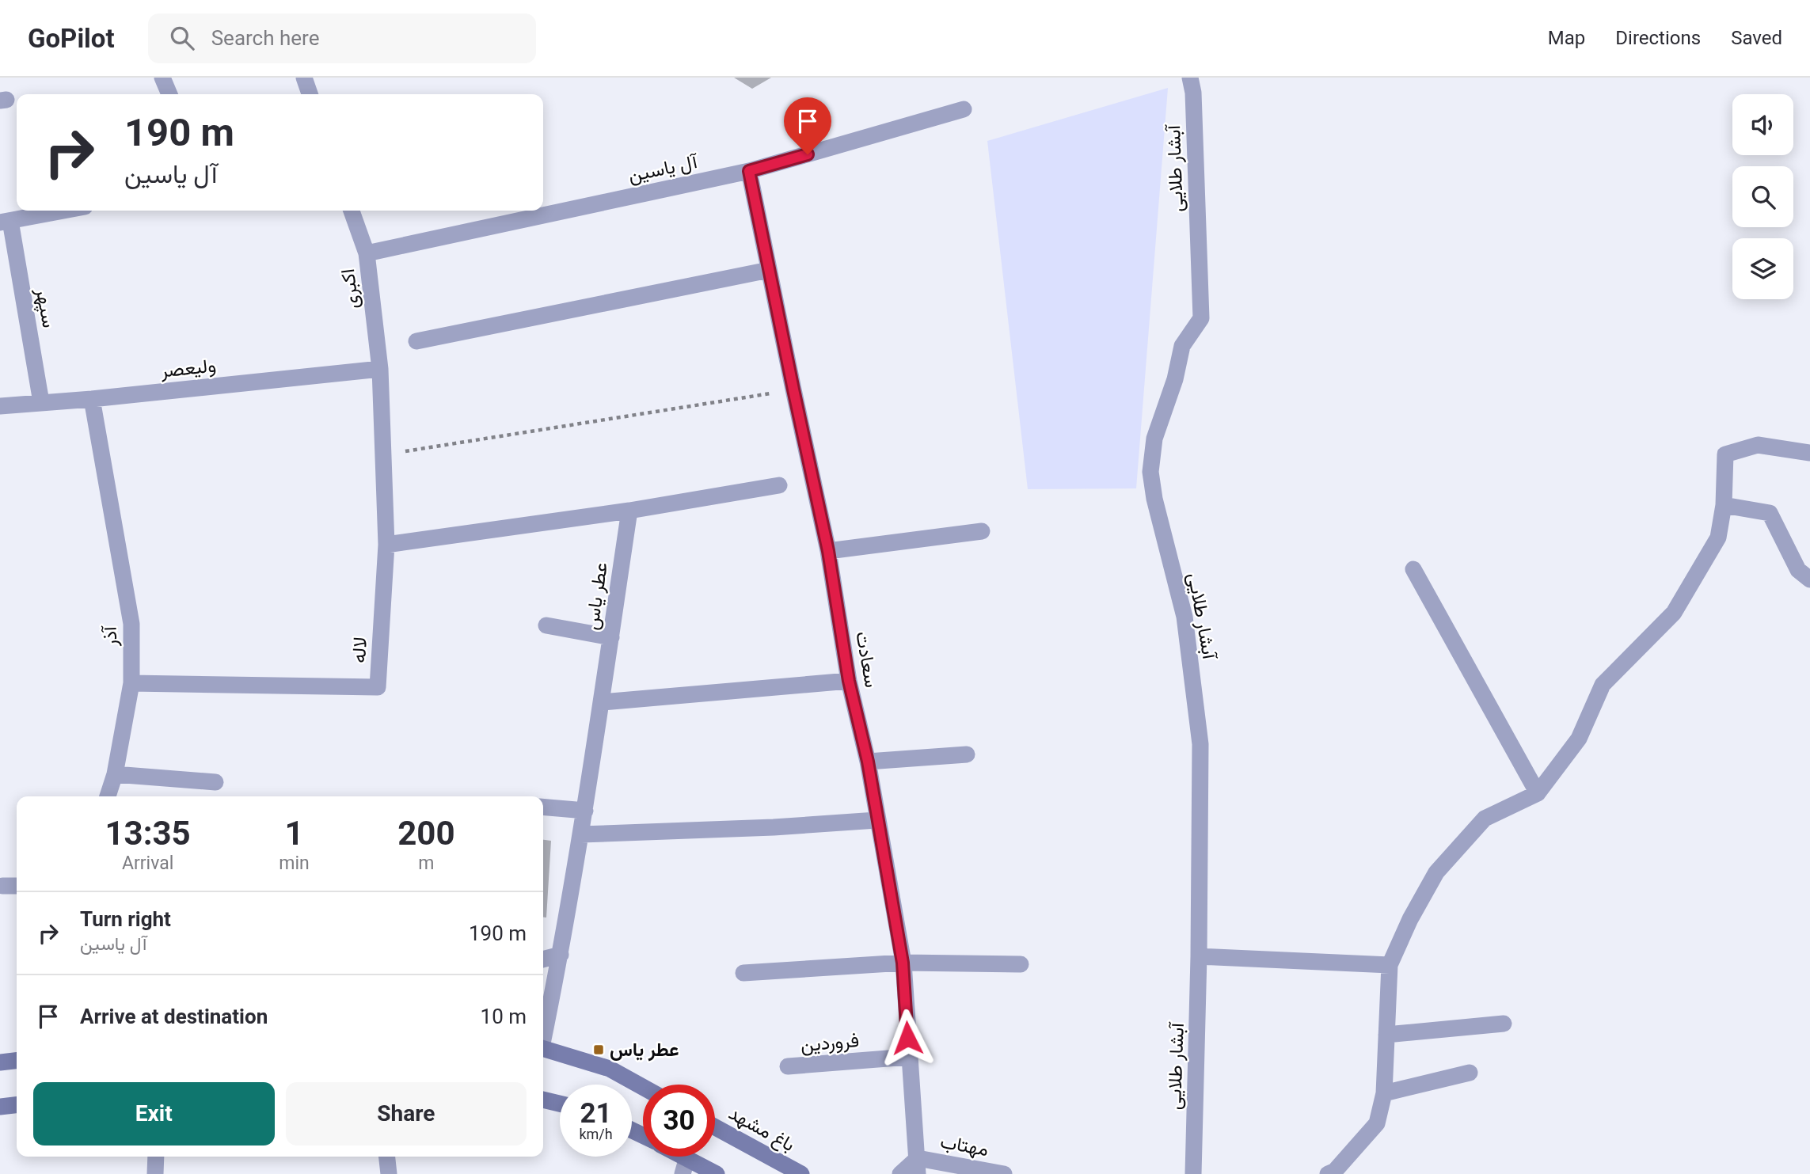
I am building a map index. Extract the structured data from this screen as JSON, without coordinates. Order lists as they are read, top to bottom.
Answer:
{
  "streets": {
    "main road": ["باغ مشهد"],
    "street": [
      "آل یاسین",
      "آبشار طلایی",
      "اکبری",
      "سپهر",
      "ولیعصر",
      "عطر یاس",
      "آذر",
      "لاله",
      "سعادت",
      "فروردین",
      "مهتاب"
    ]
  },
  "crossings": [
    ["آل یاسین", "اکبری"],
    ["آل یاسین", "سعادت"],
    ["اکبری", "ولیعصر"],
    ["اکبری", "لاله"],
    ["سپهر", "ولیعصر"],
    ["ولیعصر", "آذر"],
    ["ولیعصر", "لاله"],
    ["آذر", "لاله"],
    ["سعادت", "فروردین"],
    ["سعادت", "مهتاب"]
  ],
  "places": {
    "transit": ["عطر یاس"]
  },
  "page": {
    "header": "GoPilot",
    "search": "Search here",
    "nav": ["Map", "Directions", "Saved"],
    "turn": ["190 m", "آل یاسین"],
    "eta": [
      "13:35",
      "Arrival",
      "1",
      "min",
      "200",
      "m"
    ],
    "list": [
      {
        "name": "Turn right",
        "note": "آل یاسین",
        "value": "190 m"
      },
      {
        "name": "Arrive at destination",
        "value": "10 m"
      }
    ],
    "buttons": ["Exit", "Share"],
    "speed": "21 km/h",
    "limit": "30"
  }
}
